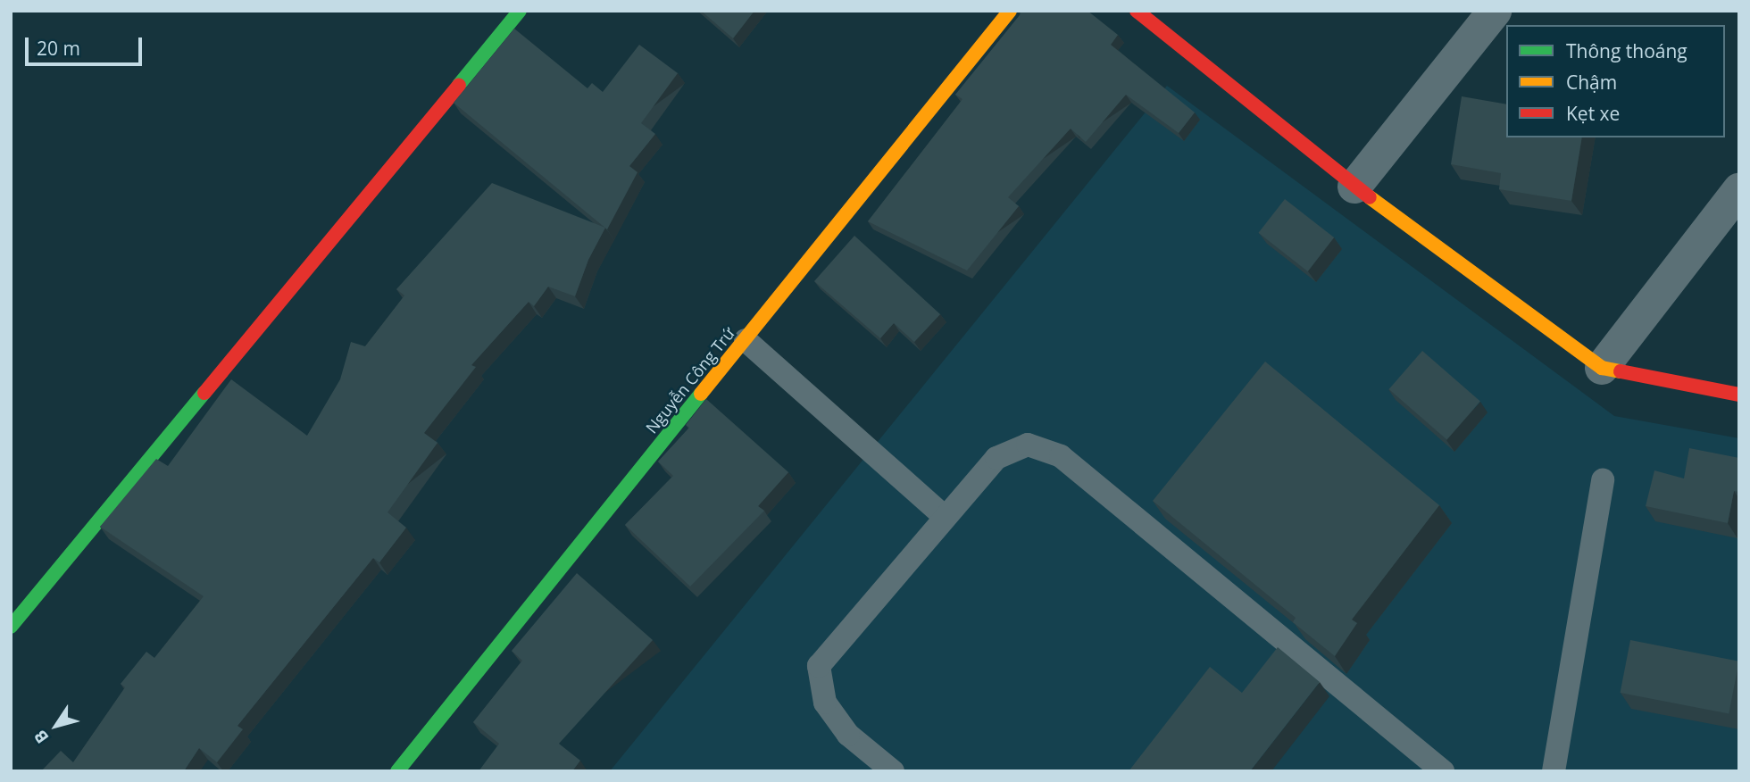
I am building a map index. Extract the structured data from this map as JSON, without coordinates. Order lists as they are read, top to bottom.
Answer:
{
  "streets": {
    "street": ["Nguyễn Công Trứ"]
  },
  "legend": ["Thông thoáng", "Chậm", "Kẹt xe"],
  "scale_bar": "20 m",
  "north": "bottom left"
}
